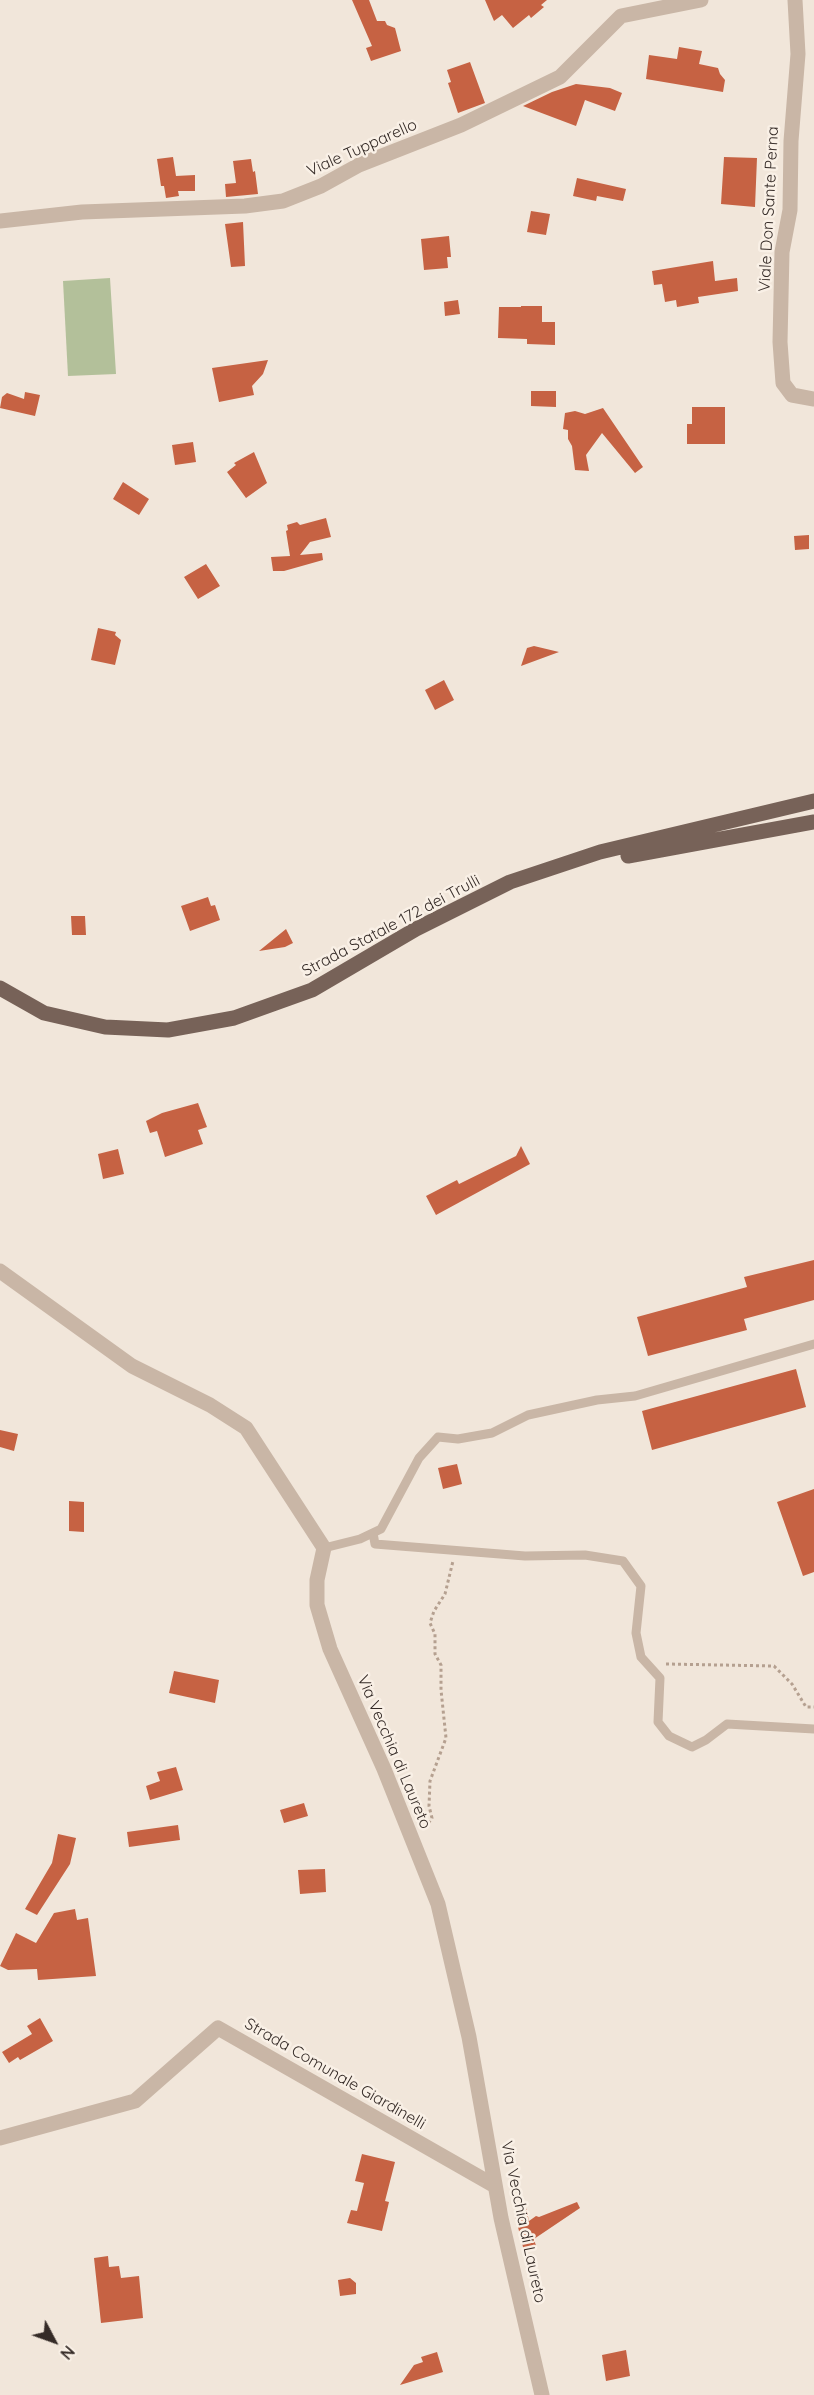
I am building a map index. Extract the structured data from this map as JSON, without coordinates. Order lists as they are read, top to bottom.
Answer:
{
  "streets": {
    "main road": ["Strada Statale 172 dei Trulli"],
    "street": [
      "Viale Tupparello",
      "Viale Don Sante Perna",
      "Via Vecchia di Laureto",
      "Strada Comunale Giardinelli"
    ]
  },
  "crossings": [
    ["Via Vecchia di Laureto", "Strada Comunale Giardinelli"]
  ],
  "north": "bottom right"
}
